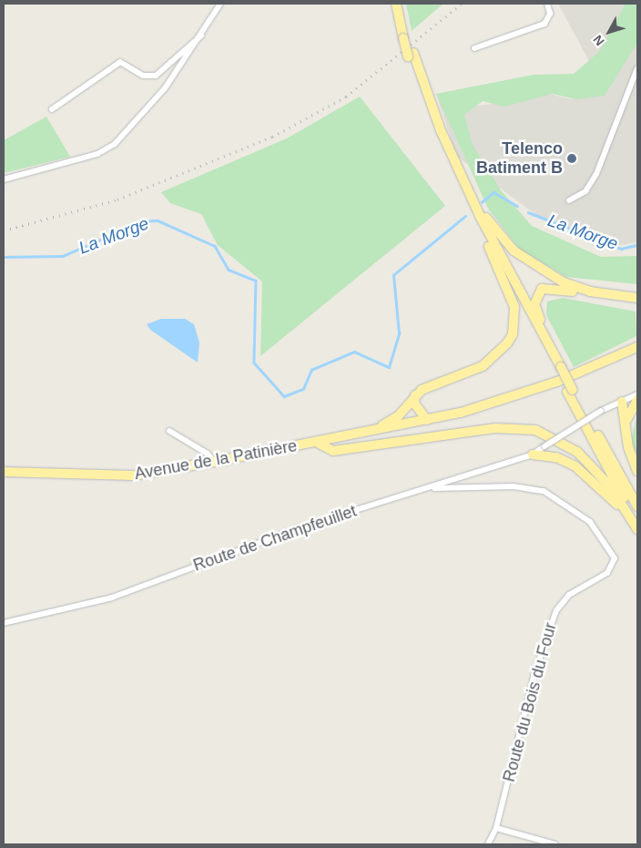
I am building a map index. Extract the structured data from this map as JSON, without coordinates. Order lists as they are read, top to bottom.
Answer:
{
  "streets": {
    "main road": ["Avenue de la Patinière"],
    "street": ["Route de Champfeuillet", "Route du Bois du Four"]
  },
  "crossings": [
    ["Route de Champfeuillet", "Route du Bois du Four"]
  ],
  "water": ["La Morge"],
  "places": ["Telenco Batiment B"],
  "north": "bottom left"
}
